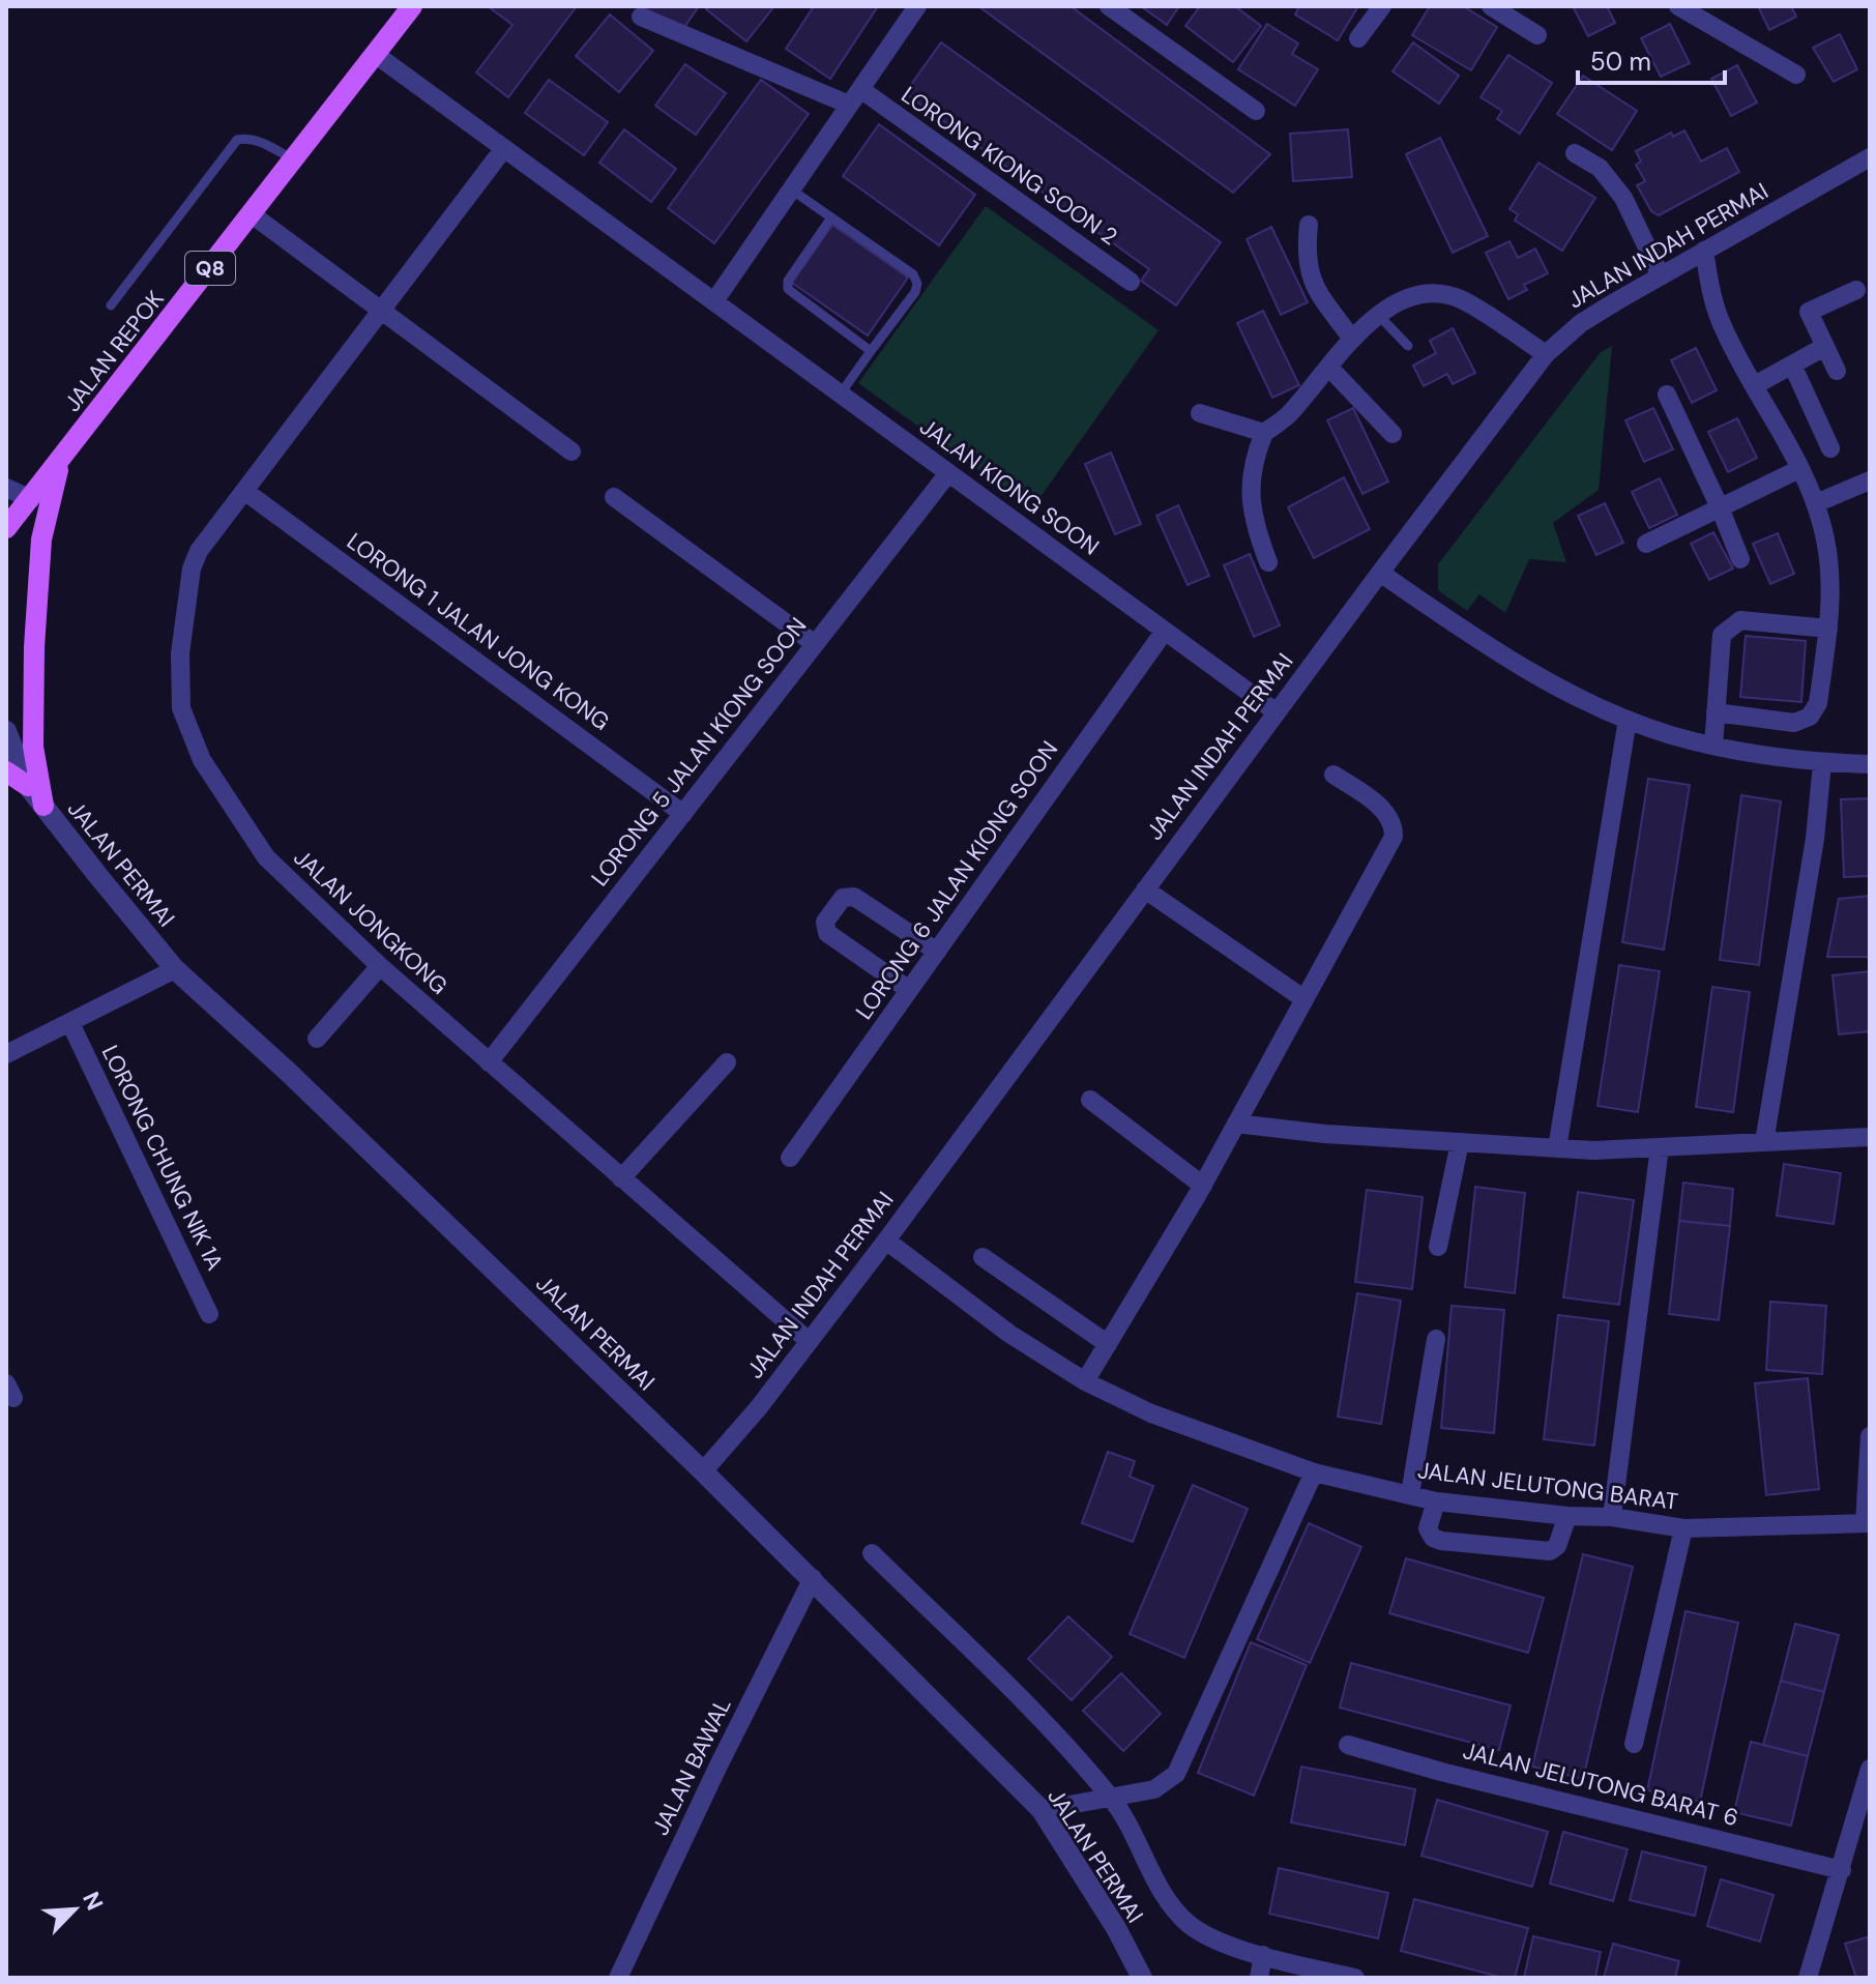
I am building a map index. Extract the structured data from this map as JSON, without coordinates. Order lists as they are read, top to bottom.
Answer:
{
  "streets": {
    "main road": ["Q8", "JALAN REPOK"],
    "street": [
      "LORONG KIONG SOON 2",
      "JALAN INDAH PERMAI",
      "JALAN KIONG SOON",
      "LORONG 1 JALAN JONG KONG",
      "LORONG 5 JALAN KIONG SOON",
      "JALAN PERMAI",
      "LORONG 6 JALAN KIONG SOON",
      "JALAN JONGKONG",
      "LORONG CHUNG NIK 1A",
      "JALAN JELUTONG BARAT",
      "JALAN BAWAL",
      "JALAN JELUTONG BARAT 6"
    ]
  },
  "crossings": [
    ["JALAN INDAH PERMAI", "JALAN KIONG SOON"],
    ["JALAN INDAH PERMAI", "JALAN PERMAI"],
    ["JALAN INDAH PERMAI", "JALAN JONGKONG"],
    ["JALAN INDAH PERMAI", "JALAN JELUTONG BARAT"],
    ["JALAN REPOK", "JALAN KIONG SOON"],
    ["JALAN KIONG SOON", "LORONG 5 JALAN KIONG SOON"],
    ["JALAN KIONG SOON", "LORONG 6 JALAN KIONG SOON"],
    ["JALAN KIONG SOON", "JALAN JONGKONG"],
    ["LORONG 1 JALAN JONG KONG", "LORONG 5 JALAN KIONG SOON"],
    ["LORONG 1 JALAN JONG KONG", "JALAN JONGKONG"],
    ["LORONG 5 JALAN KIONG SOON", "JALAN JONGKONG"],
    ["JALAN PERMAI", "JALAN BAWAL"]
  ],
  "scale_bar": "50 m",
  "north": "top right"
}
